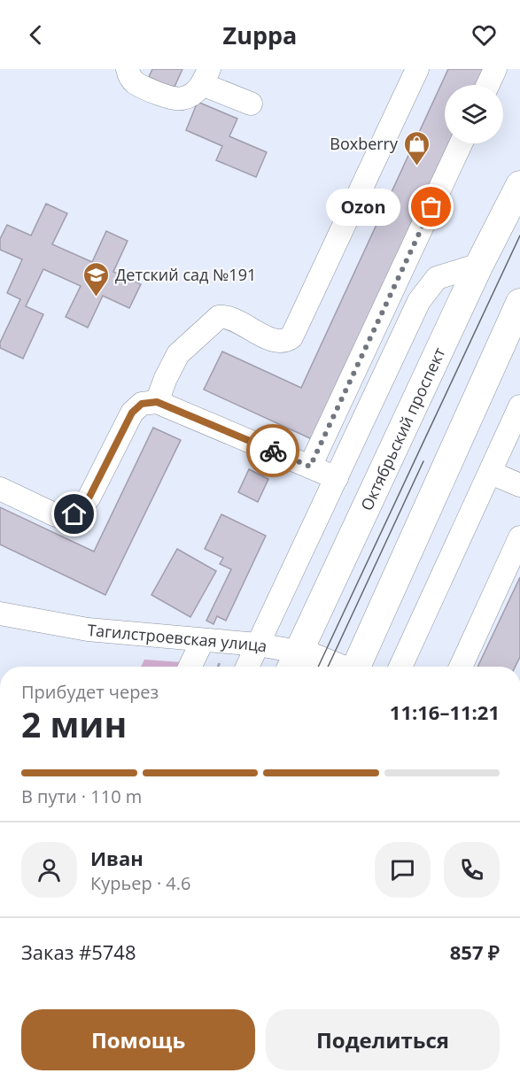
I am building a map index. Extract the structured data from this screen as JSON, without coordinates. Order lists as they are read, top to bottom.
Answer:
{
  "streets": {
    "main road": ["Октябрьский проспект", "Тагилстроевская улица"]
  },
  "crossings": [
    ["Октябрьский проспект", "Тагилстроевская улица"]
  ],
  "places": {
    "shop": ["Boxberry"],
    "other": ["Ozon"],
    "school or university": ["Детский сад №191"]
  },
  "page": {
    "header": "Zuppa",
    "bubble": "Ozon",
    "heading": ["2 мин", "Прибудет через", "11:16–11:21"],
    "panel": [
      "Иван",
      "Курьер · 4.6",
      "Заказ #5748",
      "857 ₽"
    ],
    "bar": "В пути · 110 m",
    "buttons": ["Помощь", "Поделиться"]
  }
}
